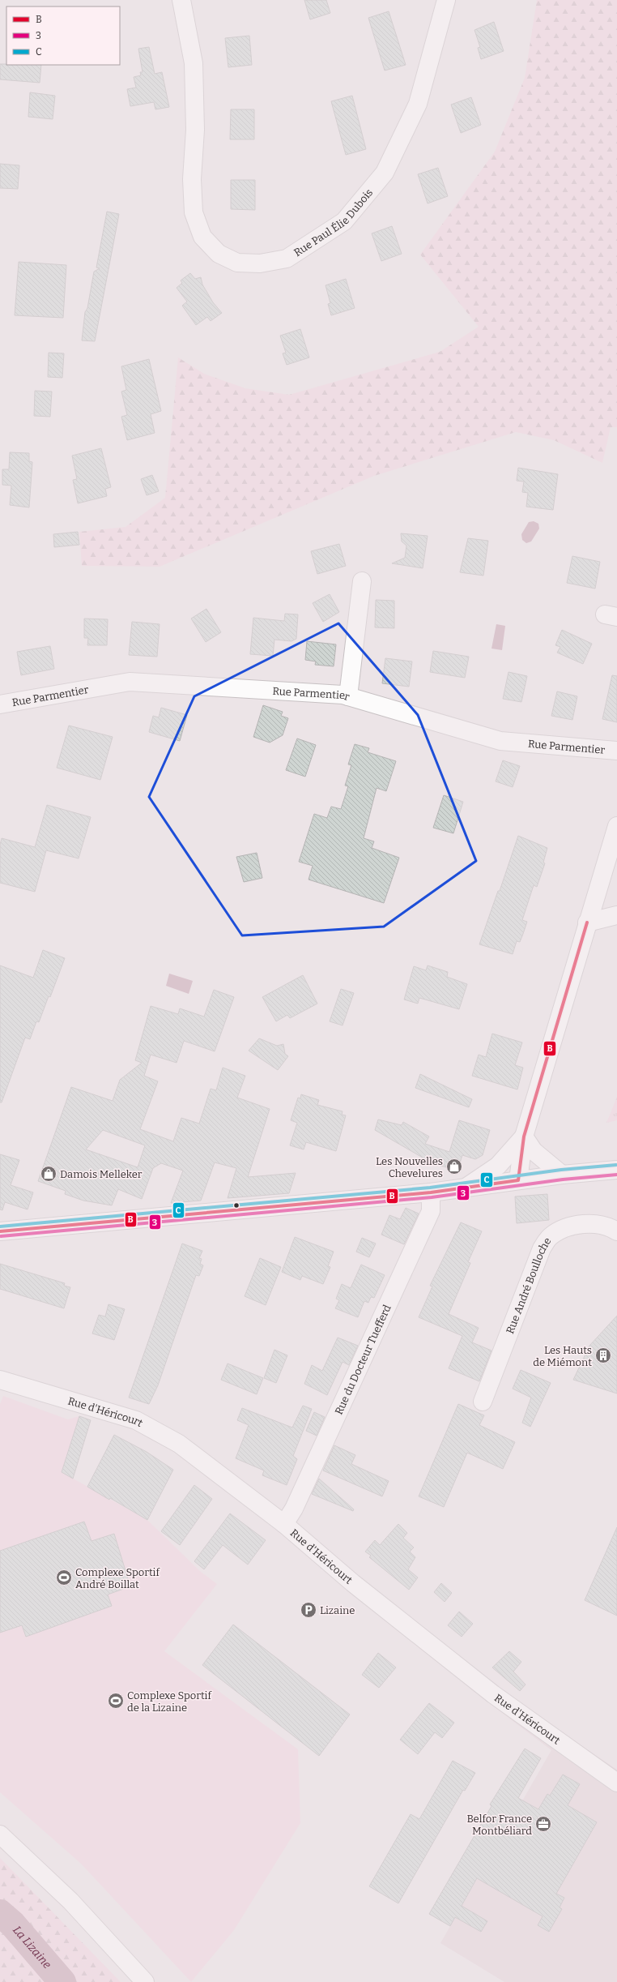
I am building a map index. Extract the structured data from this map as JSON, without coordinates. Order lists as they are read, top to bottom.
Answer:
{
  "streets": {
    "street": [
      "Rue Paul Élie Dubois",
      "Rue Parmentier",
      "Rue André Boulloche",
      "Rue du Docteur Tuefferd",
      "Rue d'Héricourt"
    ]
  },
  "crossings": [
    ["Rue du Docteur Tuefferd", "Rue d'Héricourt"]
  ],
  "water": ["La Lizaine"],
  "places": {
    "shop": ["Les Nouvelles Chevelures", "Damois Melleker"],
    "building": ["Les Hauts de Miémont"],
    "sports": ["Complexe Sportif André Boillat", "Complexe Sportif de la Lizaine"],
    "parking": ["Lizaine"],
    "office": ["Belfor France Montbéliard"]
  },
  "lines": ["transit line B", "transit line C", "transit line 3"],
  "legend": ["B", "3", "C"]
}
